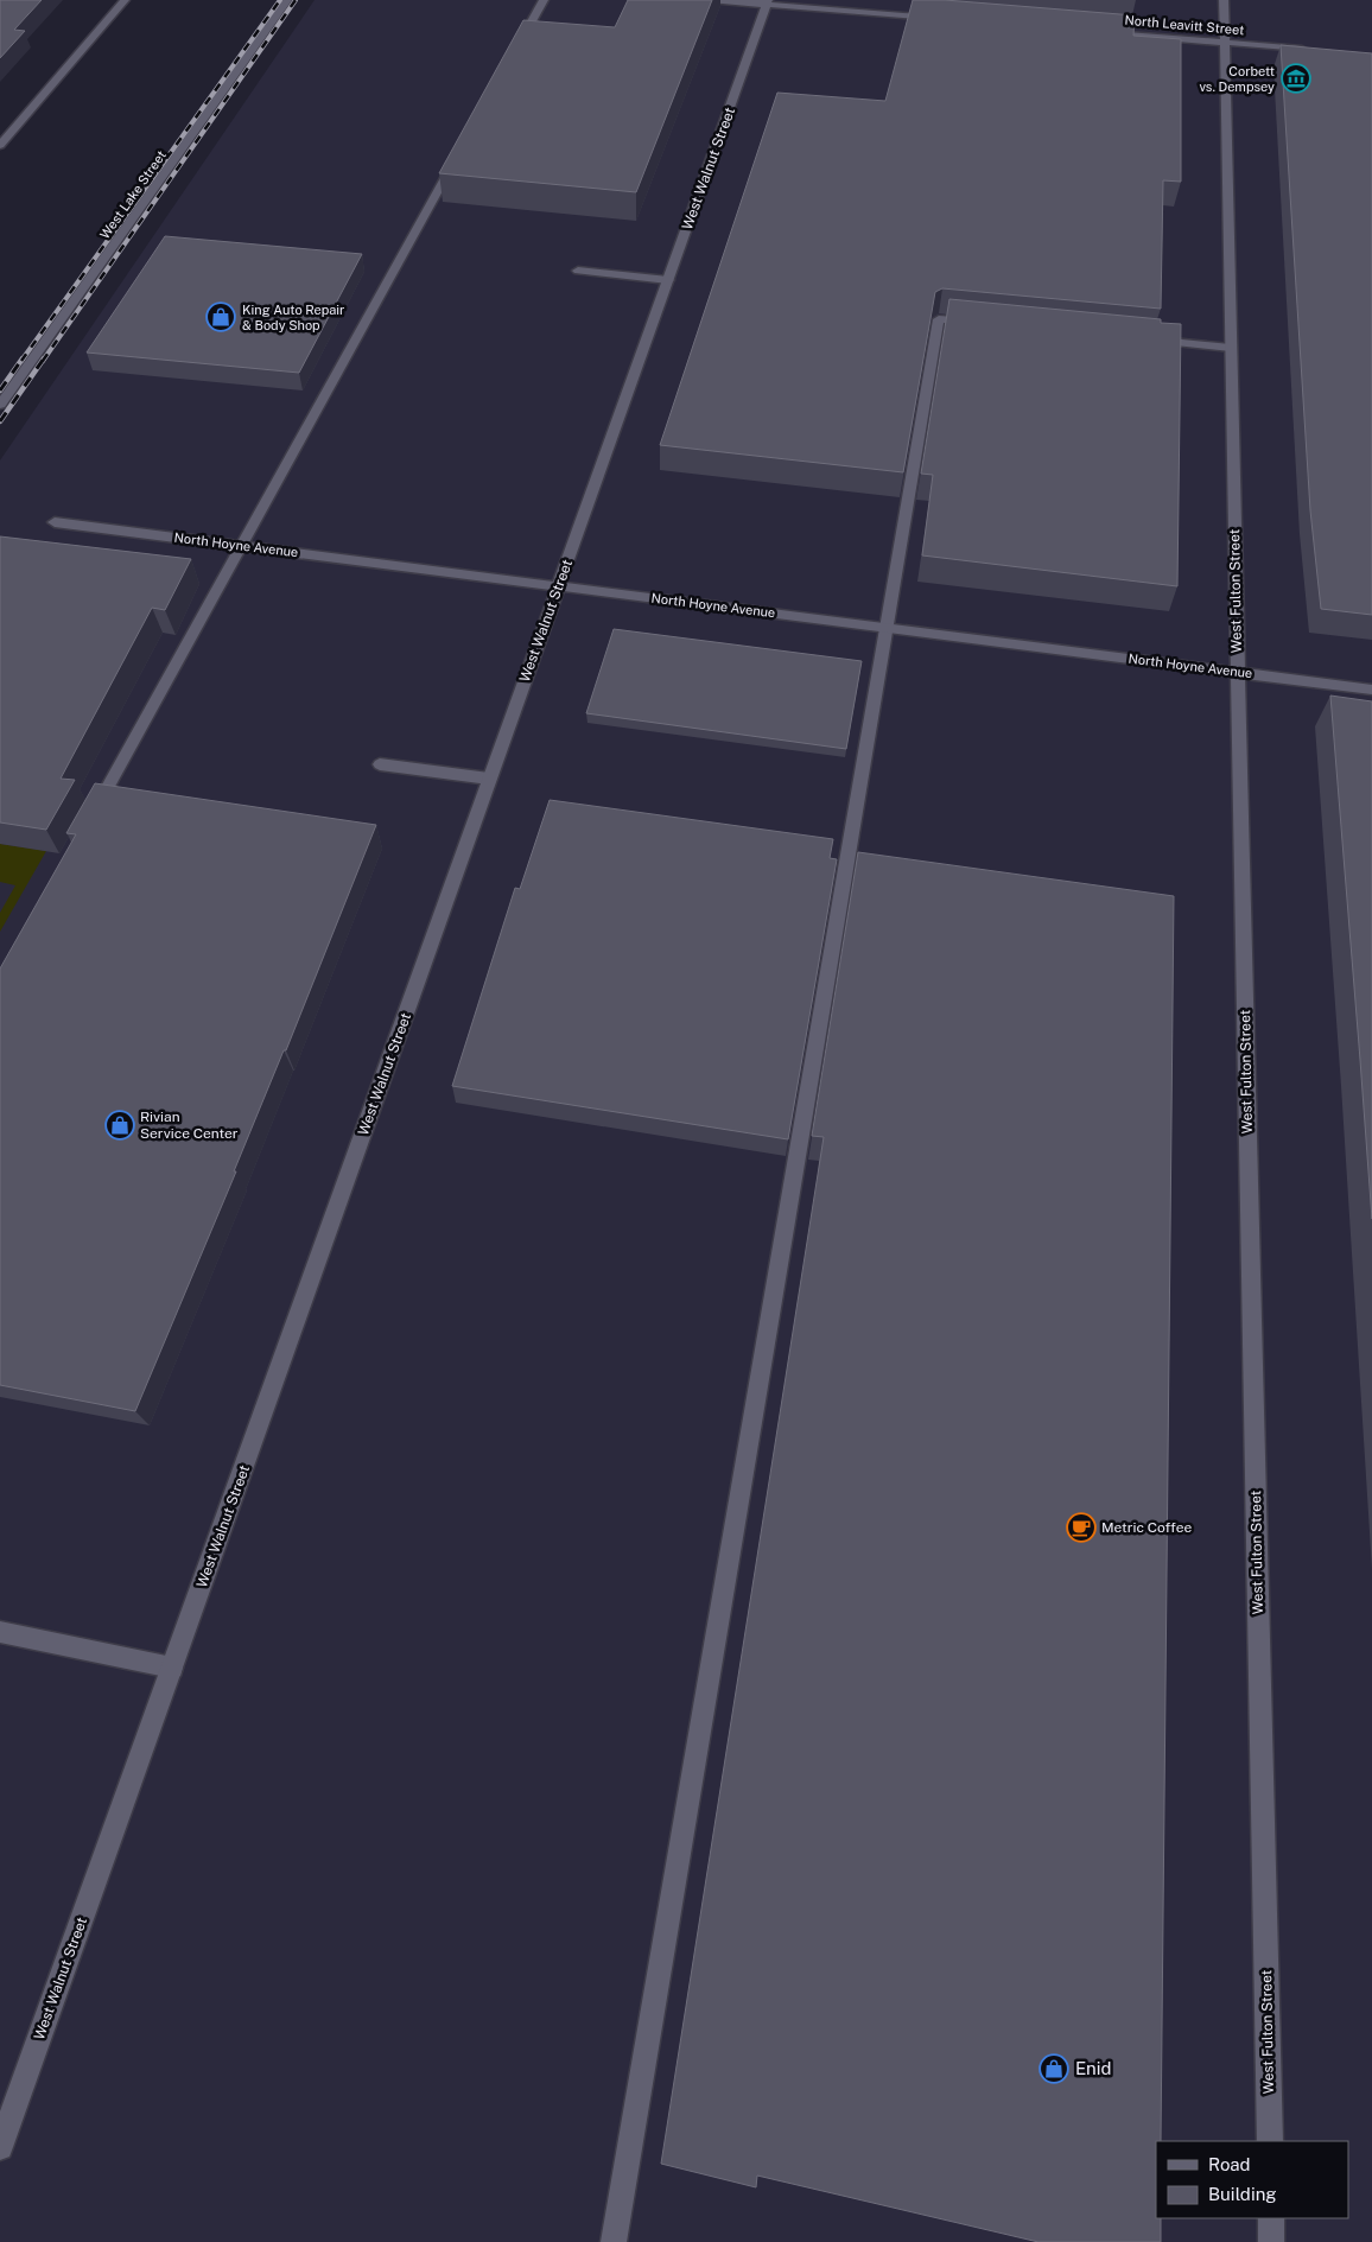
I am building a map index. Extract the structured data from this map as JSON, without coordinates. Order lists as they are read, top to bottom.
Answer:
{
  "streets": {
    "street": [
      "North Leavitt Street",
      "West Walnut Street",
      "West Lake Street",
      "North Hoyne Avenue",
      "West Fulton Street"
    ]
  },
  "crossings": [
    ["North Leavitt Street", "West Fulton Street"],
    ["West Walnut Street", "North Hoyne Avenue"],
    ["North Hoyne Avenue", "West Fulton Street"]
  ],
  "places": {
    "museum": ["Corbett vs. Dempsey"],
    "shop": ["King Auto Repair & Body Shop", "Rivian Service Center", "Enid"],
    "cafe": ["Metric Coffee"]
  },
  "legend": ["Road", "Building"]
}
